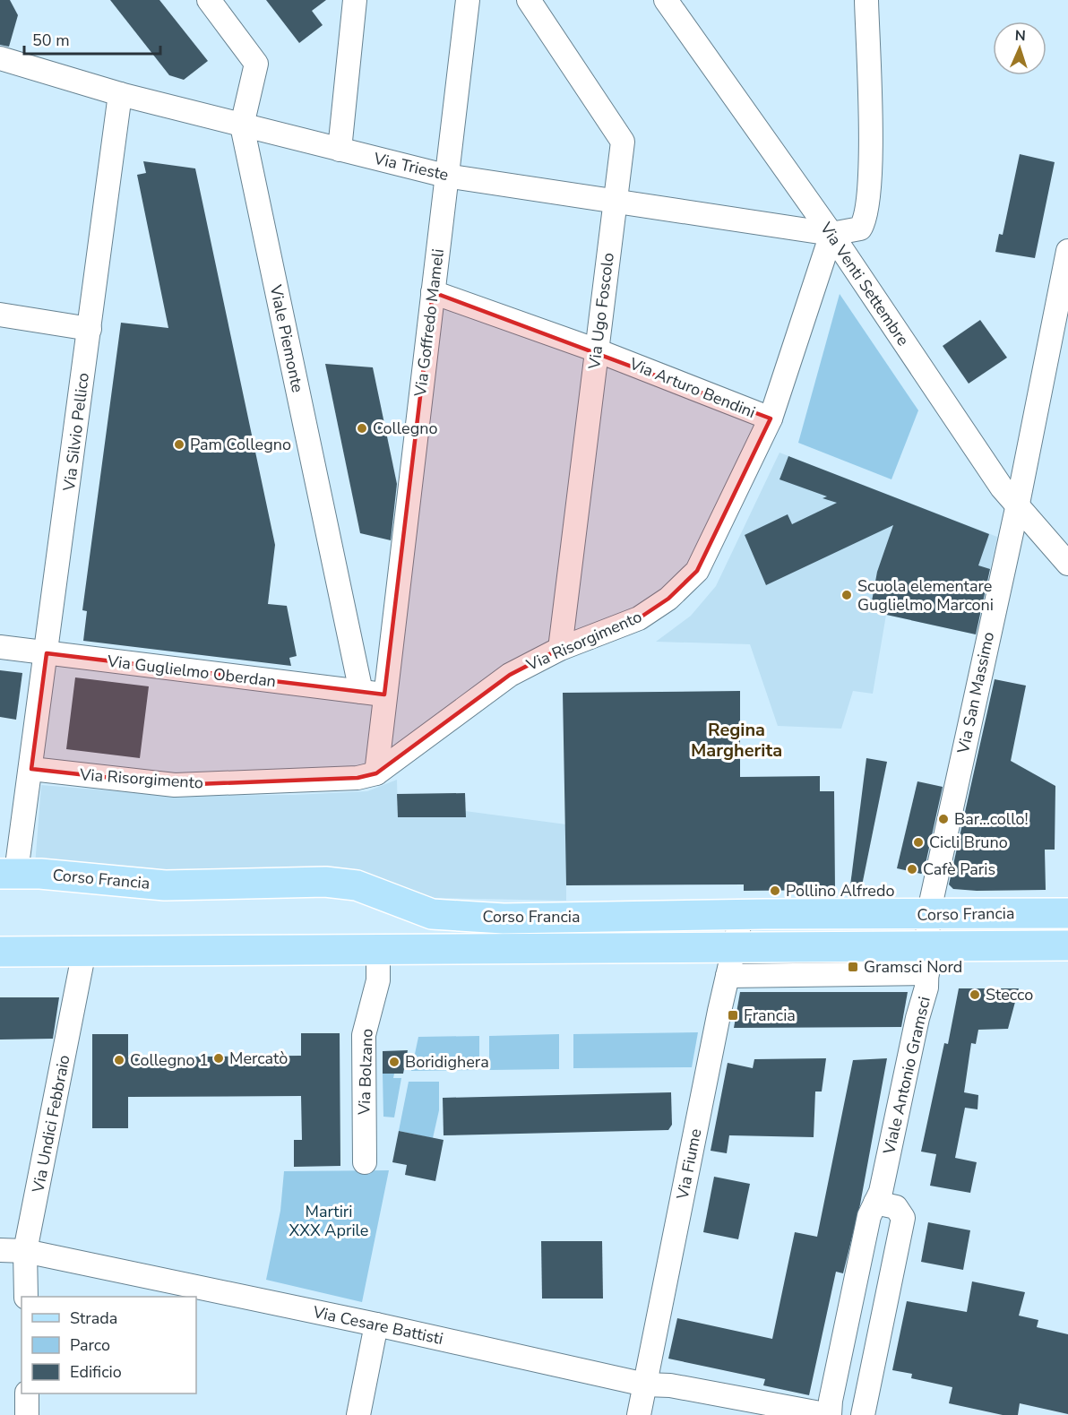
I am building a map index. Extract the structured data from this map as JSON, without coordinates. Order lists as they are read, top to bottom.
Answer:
{
  "streets": {
    "main road": ["Corso Francia"],
    "street": [
      "Via Trieste",
      "Via Venti Settembre",
      "Via Ugo Foscolo",
      "Via Goffredo Mameli",
      "Viale Piemonte",
      "Via Arturo Bendini",
      "Via Silvio Pellico",
      "Via Risorgimento",
      "Via Guglielmo Oberdan",
      "Via San Massimo",
      "Via Bolzano",
      "Viale Antonio Gramsci",
      "Via Undici Febbraio",
      "Via Fiume",
      "Via Cesare Battisti"
    ]
  },
  "crossings": [
    ["Via Trieste", "Via Venti Settembre"],
    ["Via Trieste", "Via Ugo Foscolo"],
    ["Via Trieste", "Via Goffredo Mameli"],
    ["Via Trieste", "Viale Piemonte"],
    ["Via Trieste", "Via Silvio Pellico"],
    ["Via Trieste", "Via Risorgimento"],
    ["Via Venti Settembre", "Via Risorgimento"],
    ["Via Venti Settembre", "Via San Massimo"],
    ["Via Ugo Foscolo", "Via Arturo Bendini"],
    ["Via Ugo Foscolo", "Via Risorgimento"],
    ["Via Goffredo Mameli", "Via Arturo Bendini"],
    ["Via Goffredo Mameli", "Via Risorgimento"],
    ["Via Goffredo Mameli", "Via Guglielmo Oberdan"],
    ["Viale Piemonte", "Via Guglielmo Oberdan"],
    ["Via Arturo Bendini", "Via Risorgimento"],
    ["Via Silvio Pellico", "Via Risorgimento"],
    ["Via Silvio Pellico", "Via Guglielmo Oberdan"],
    ["Via Silvio Pellico", "Corso Francia"],
    ["Via Risorgimento", "Corso Francia"],
    ["Via San Massimo", "Corso Francia"],
    ["Via San Massimo", "Viale Antonio Gramsci"],
    ["Corso Francia", "Via Bolzano"],
    ["Corso Francia", "Viale Antonio Gramsci"],
    ["Corso Francia", "Via Undici Febbraio"],
    ["Corso Francia", "Via Fiume"],
    ["Viale Antonio Gramsci", "Via Cesare Battisti"],
    ["Via Undici Febbraio", "Via Cesare Battisti"],
    ["Via Fiume", "Via Cesare Battisti"]
  ],
  "districts": ["Regina Margherita"],
  "parks": ["Martiri XXX Aprile"],
  "places": {
    "other": [
      "Collegno",
      "Pam Collegno",
      "Scuola elementare Guglielmo Marconi",
      "Bar...collo!",
      "Cicli Bruno",
      "Cafè Paris",
      "Pollino Alfredo",
      "Stecco",
      "Mercatò",
      "Collegno 1",
      "Boridighera"
    ],
    "transit": ["Gramsci Nord", "Francia"]
  },
  "legend": ["Strada", "Parco", "Edificio"],
  "scale_bar": "50 m",
  "north": "top"
}
